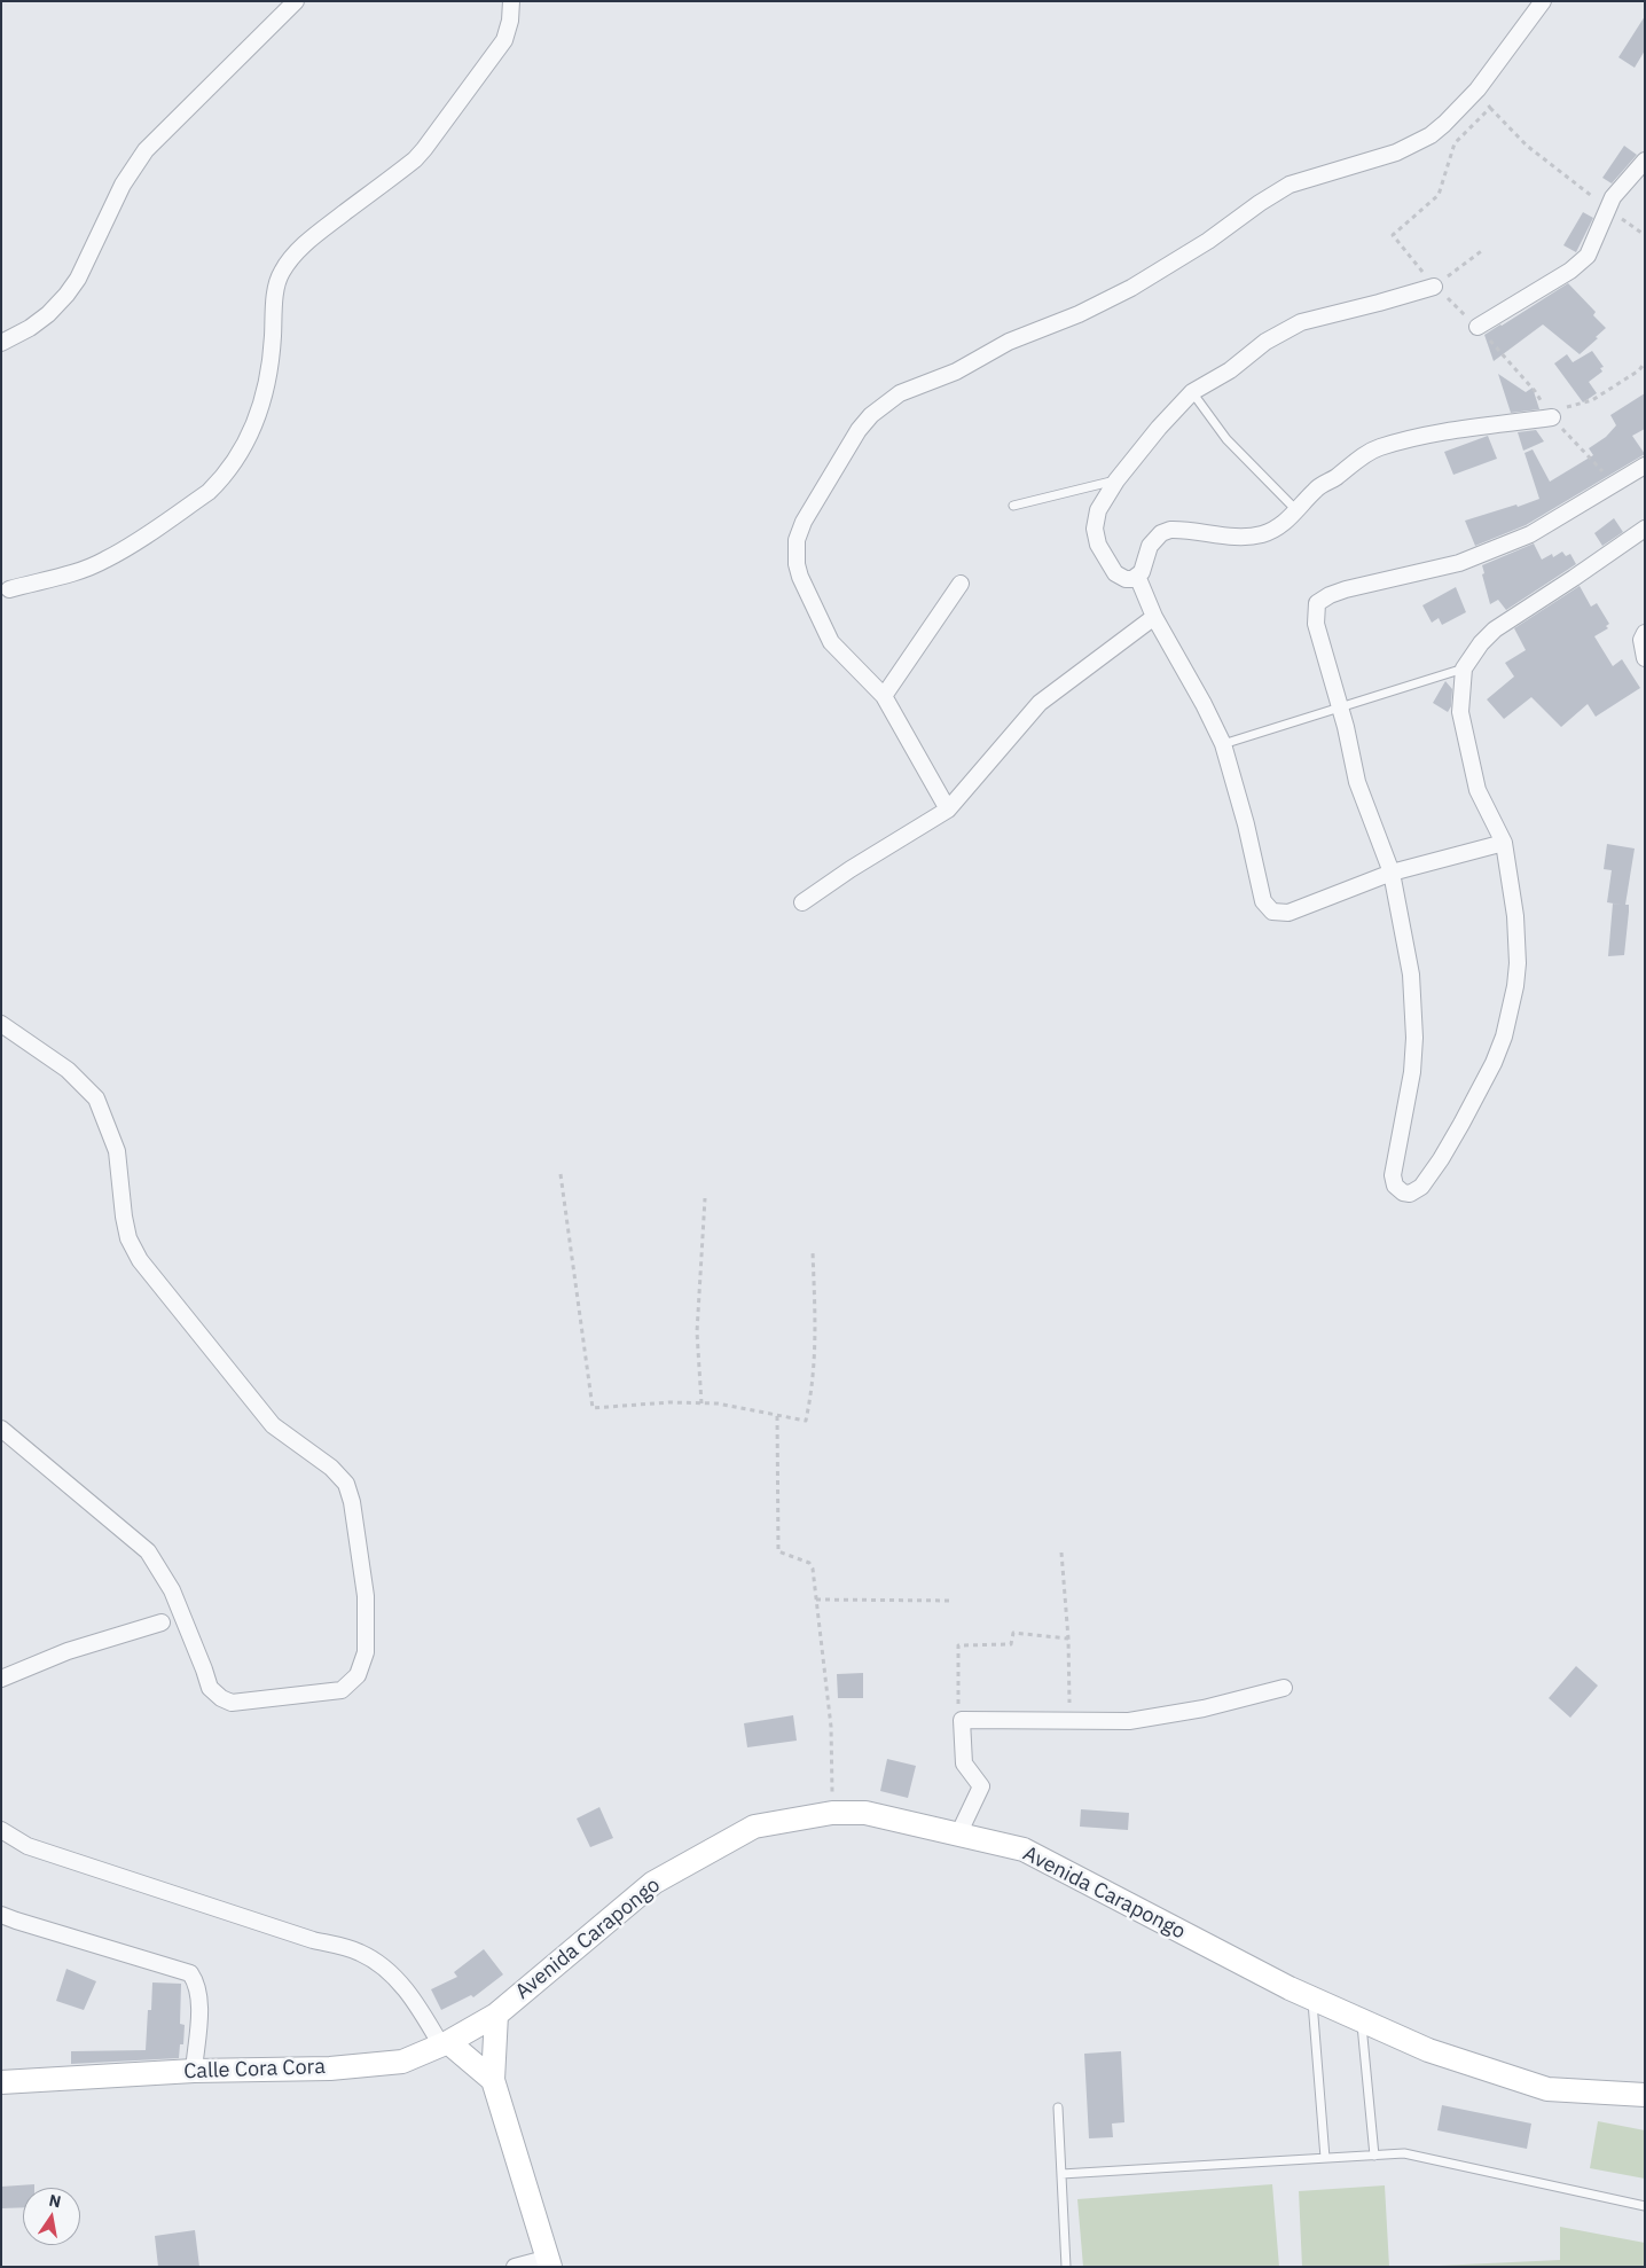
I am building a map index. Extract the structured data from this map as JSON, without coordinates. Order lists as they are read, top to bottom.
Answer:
{
  "streets": {
    "street": ["Avenida Carapongo", "Calle Cora Cora"]
  },
  "crossings": [
    ["Avenida Carapongo", "Calle Cora Cora"]
  ],
  "north": "top"
}
